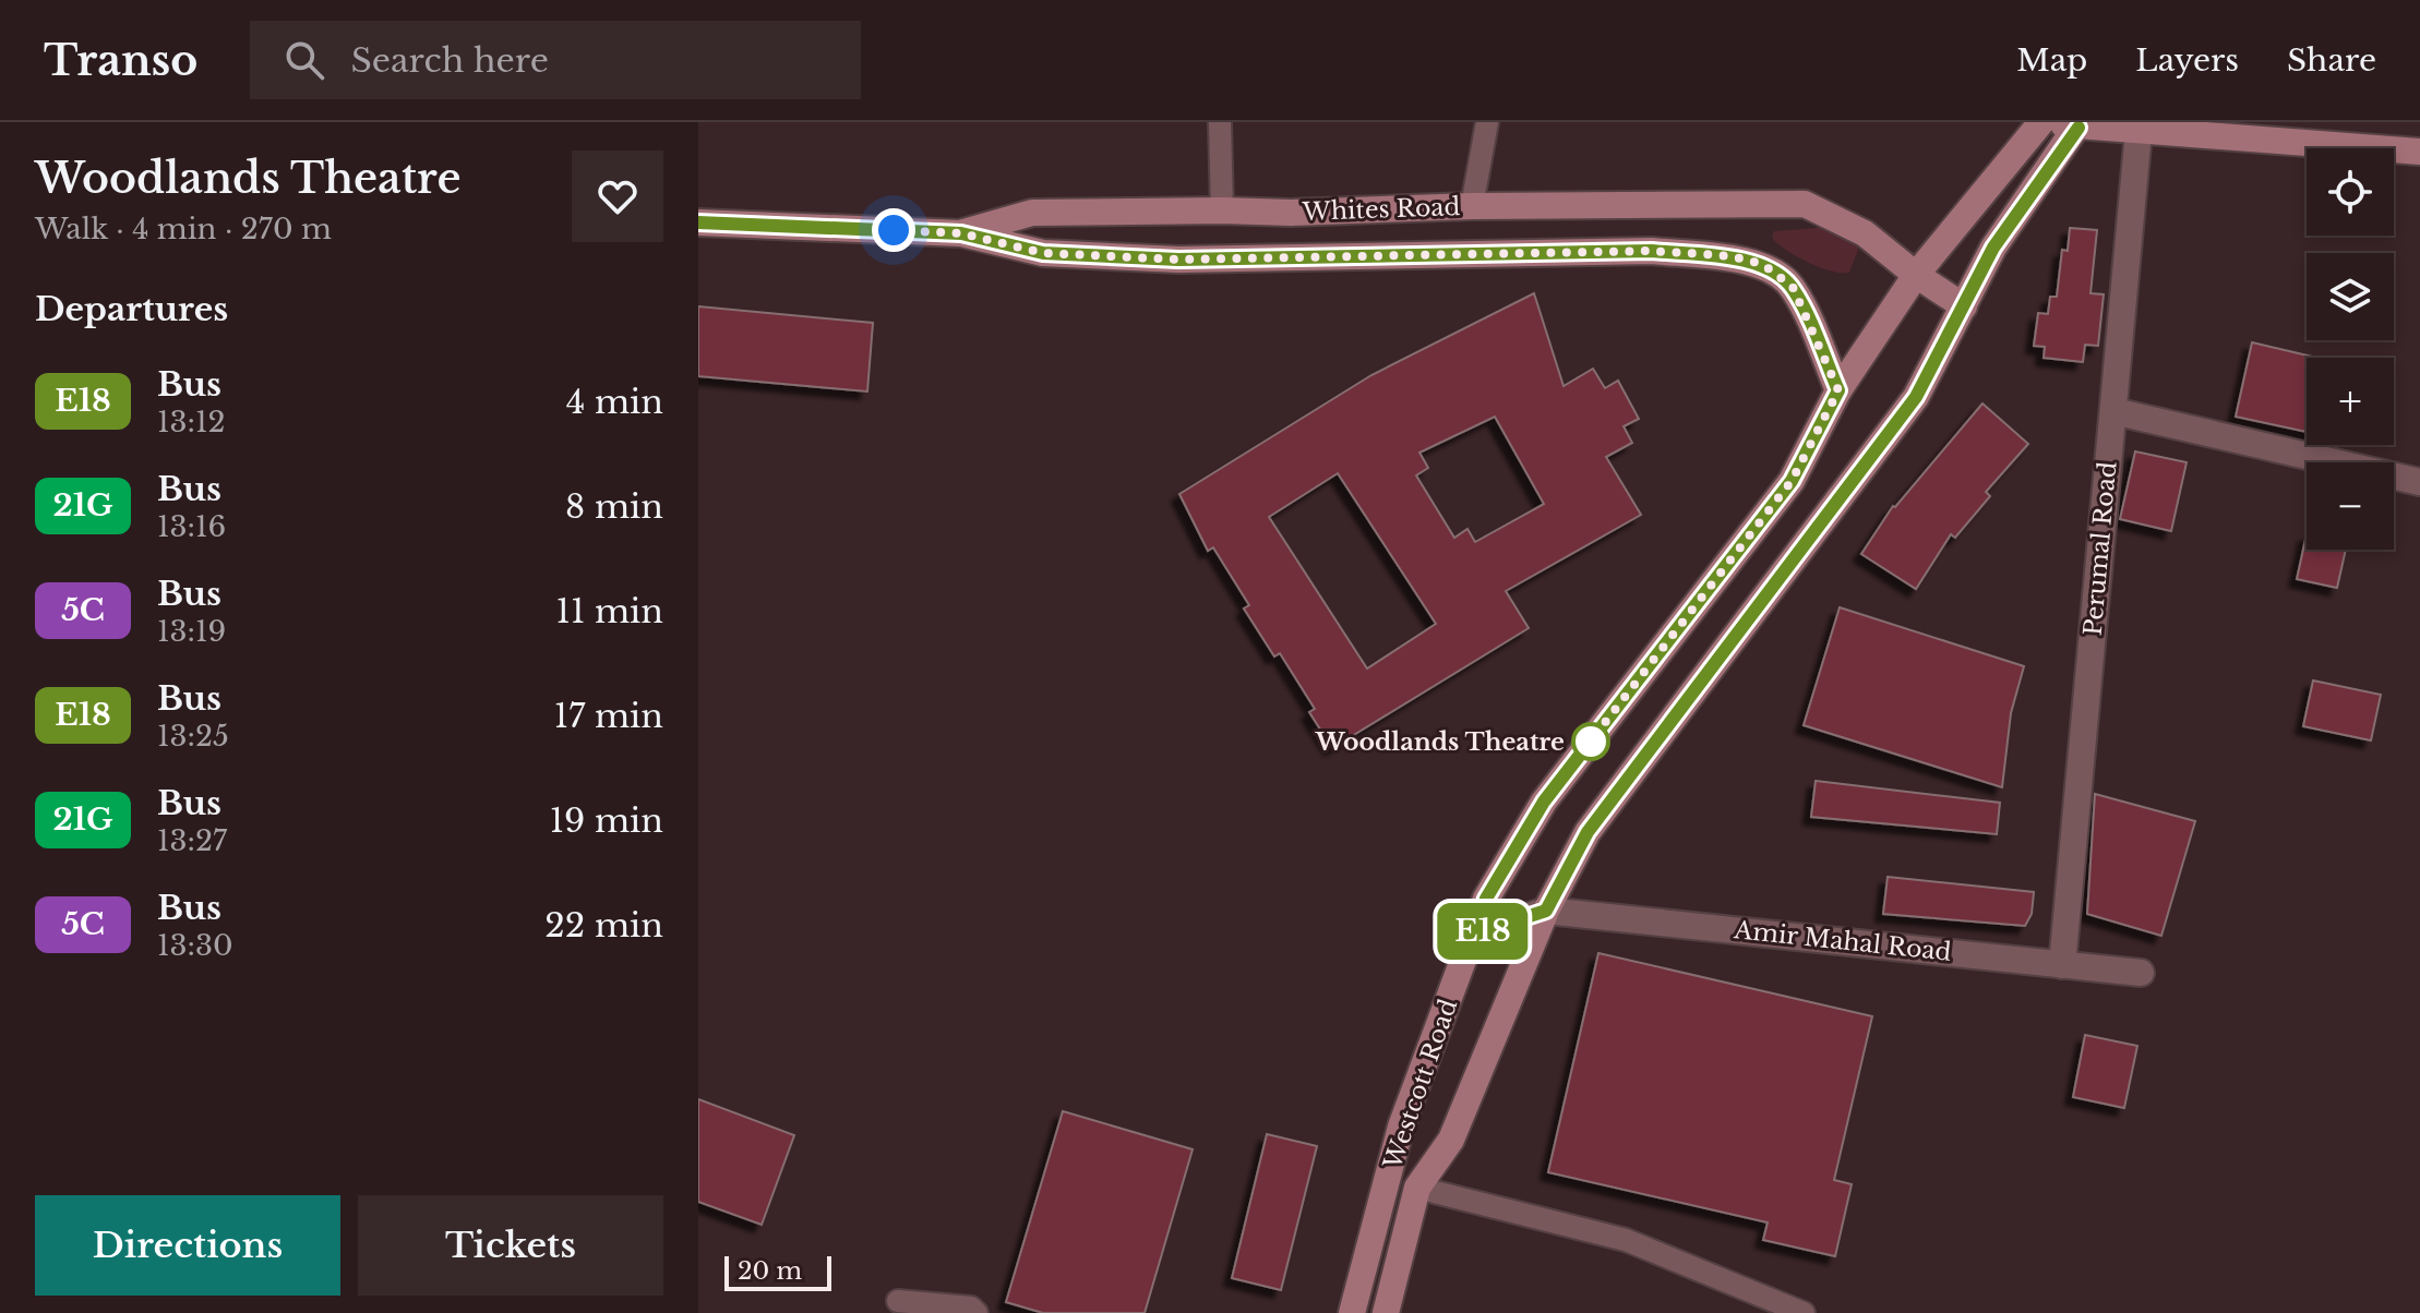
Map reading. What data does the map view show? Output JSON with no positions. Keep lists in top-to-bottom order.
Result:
{
  "streets": {
    "main road": ["Whites Road", "Westcott Road"],
    "street": ["Perumal Road", "Amir Mahal Road"]
  },
  "crossings": [
    ["Whites Road", "Westcott Road"],
    ["Perumal Road", "Amir Mahal Road"],
    ["Amir Mahal Road", "Westcott Road"]
  ],
  "places": ["Woodlands Theatre"],
  "lines": ["bus line E18"],
  "scale_bar": "20 m",
  "page": {
    "header": "Transo",
    "search": "Search here",
    "nav": ["Map", "Layers", "Share"],
    "heading": [
      ["Woodlands Theatre", "Walk · 4 min · 270 m"],
      "Departures"
    ],
    "on_map": "E18",
    "map_buttons": ["+", "−"],
    "list": [
      {
        "mark": "E18",
        "name": "Bus",
        "note": "13:12",
        "value": "4 min"
      },
      {
        "mark": "21G",
        "name": "Bus",
        "note": "13:16",
        "value": "8 min"
      },
      {
        "mark": "5C",
        "name": "Bus",
        "note": "13:19",
        "value": "11 min"
      },
      {
        "mark": "E18",
        "name": "Bus",
        "note": "13:25",
        "value": "17 min"
      },
      {
        "mark": "21G",
        "name": "Bus",
        "note": "13:27",
        "value": "19 min"
      },
      {
        "mark": "5C",
        "name": "Bus",
        "note": "13:30",
        "value": "22 min"
      }
    ],
    "buttons": ["Directions", "Tickets"],
    "scale": "20 m"
  }
}
